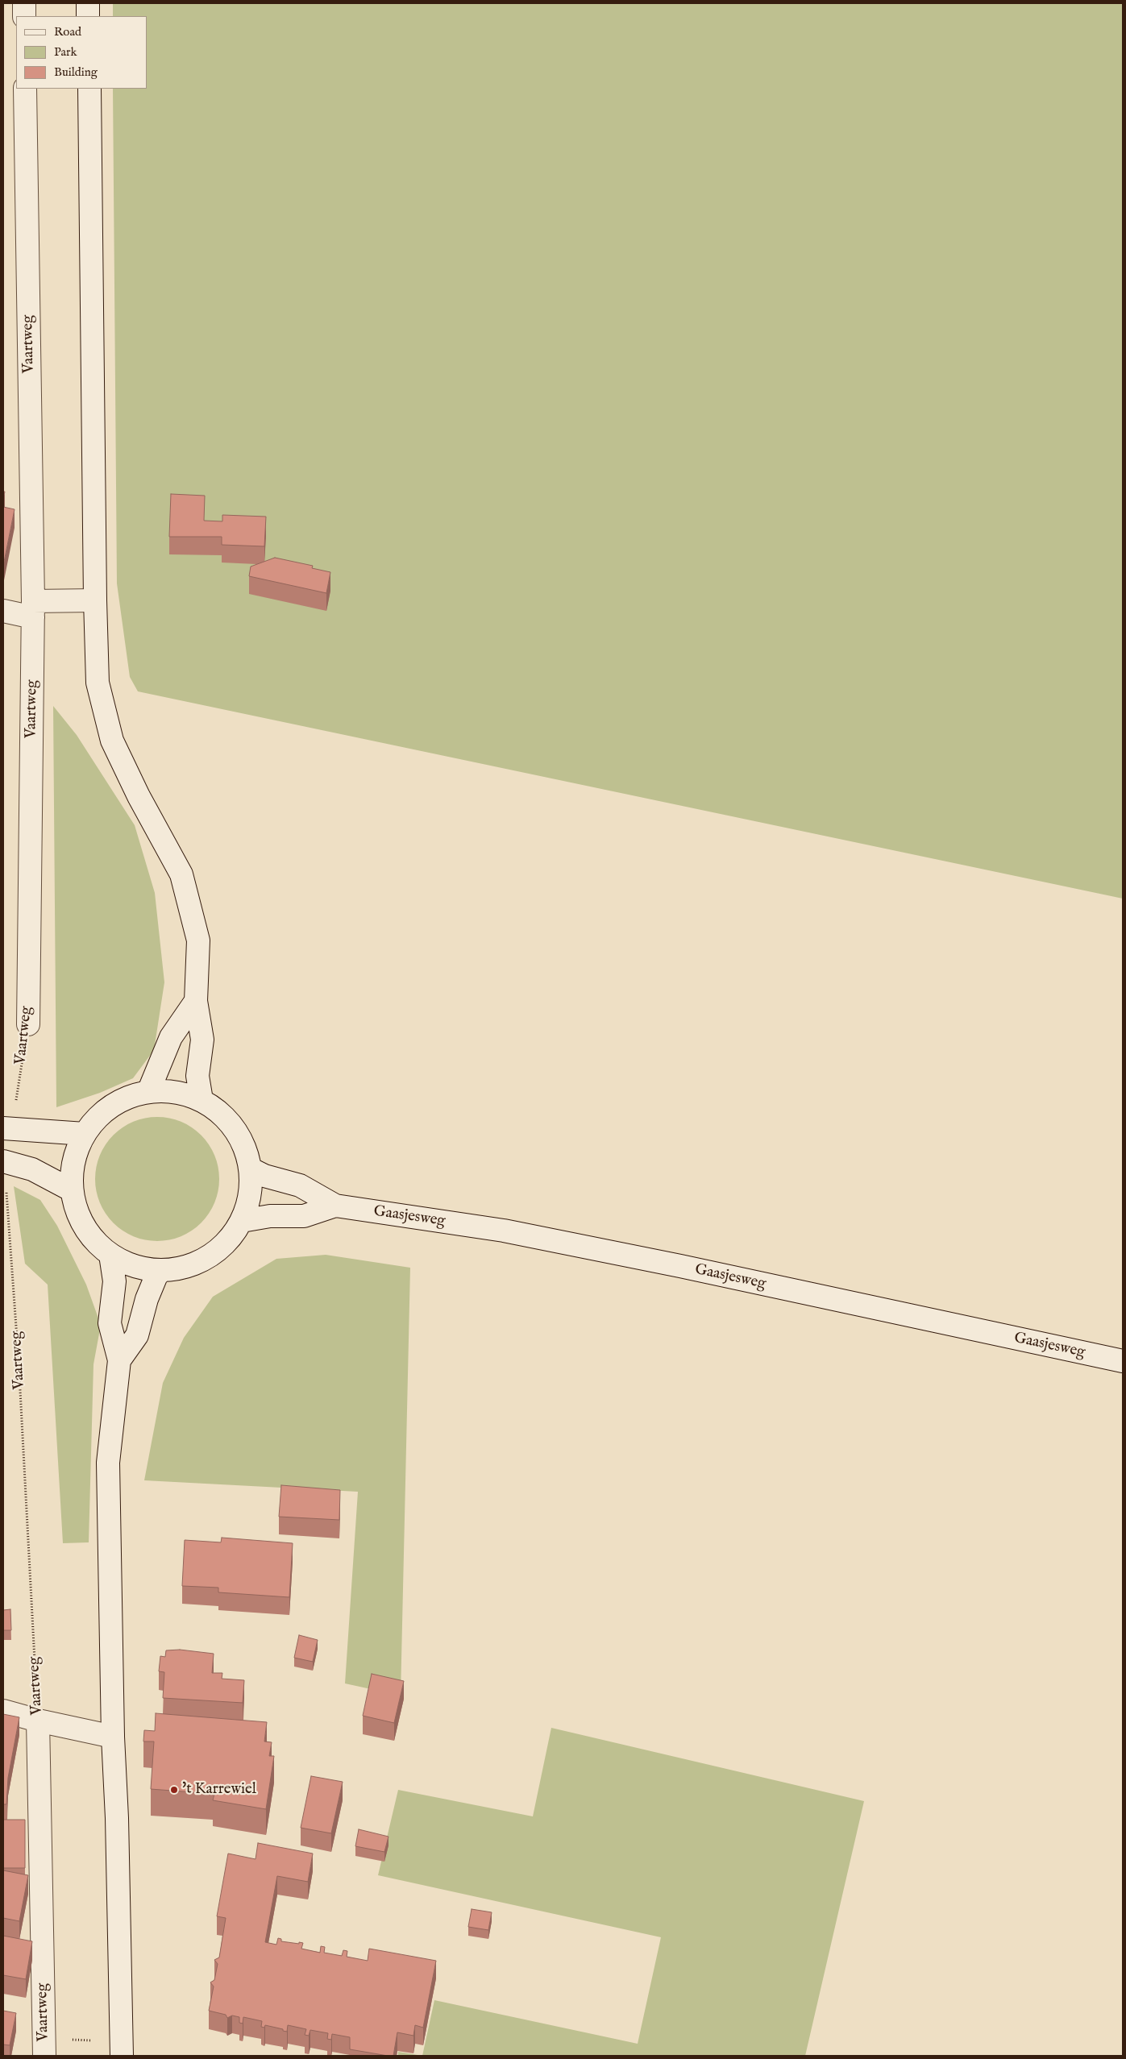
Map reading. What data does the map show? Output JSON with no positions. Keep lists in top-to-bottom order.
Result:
{
  "streets": {
    "street": ["Vaartweg", "Gaasjesweg"]
  },
  "places": ["'t Karrewiel"],
  "legend": ["Road", "Park", "Building"]
}
